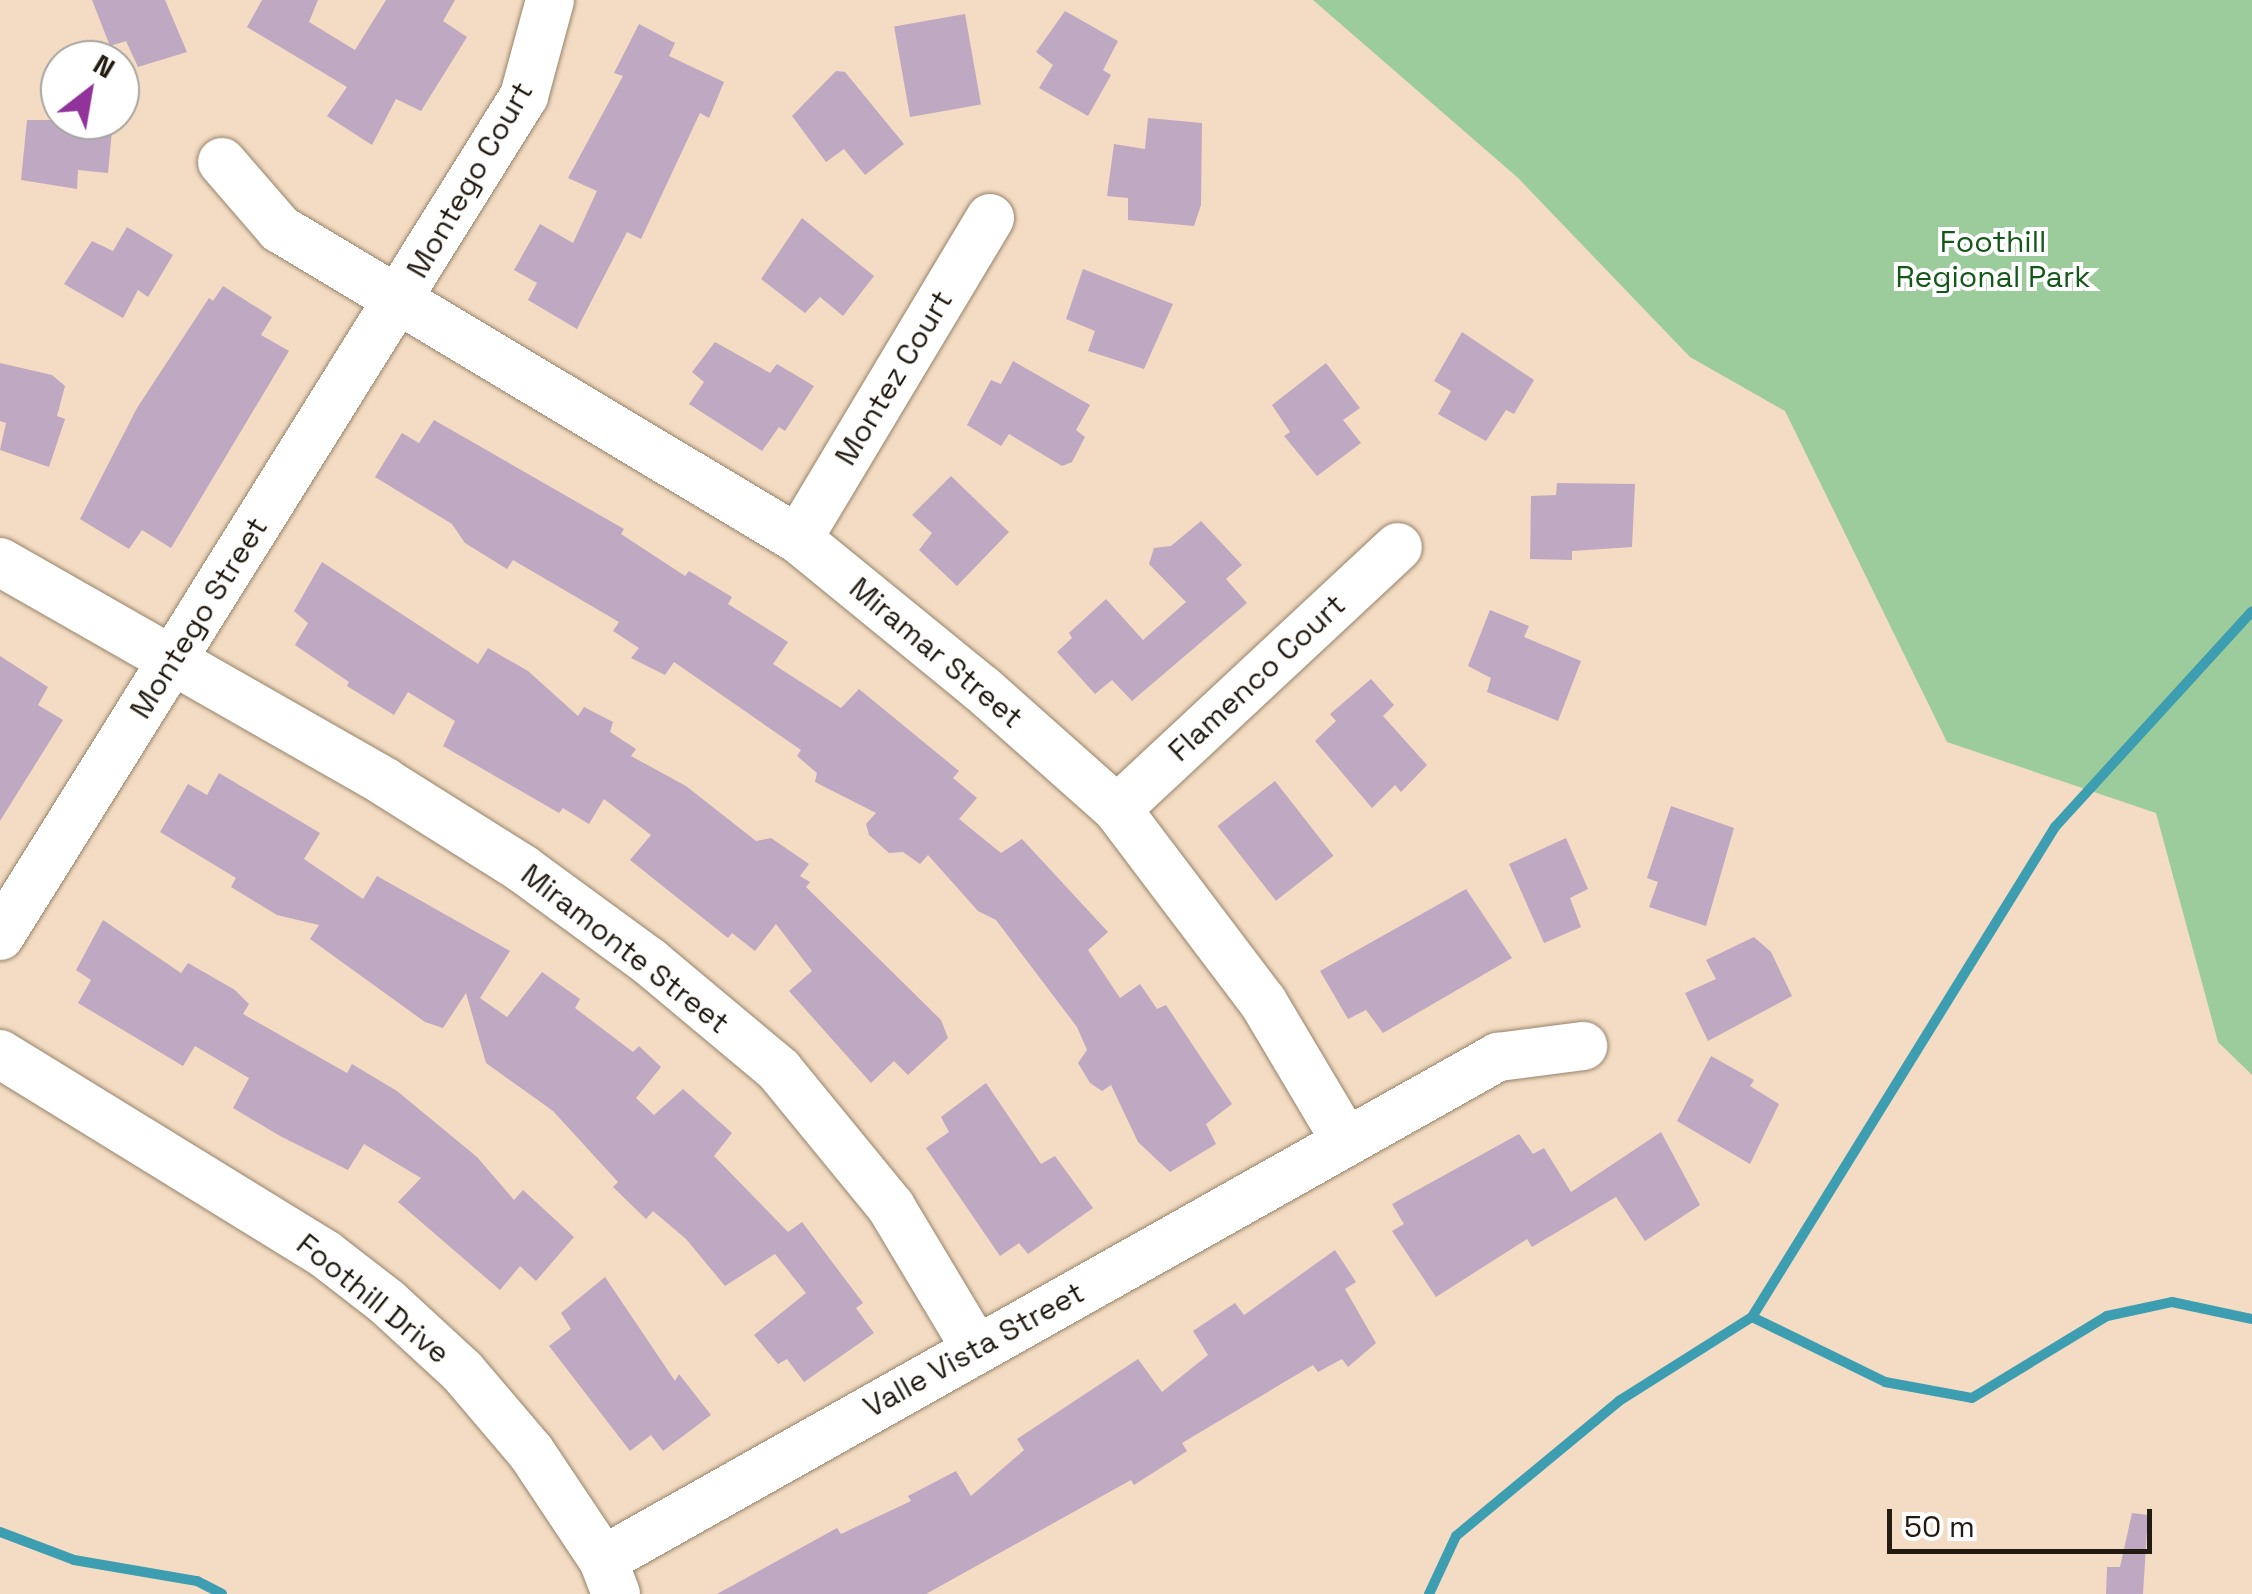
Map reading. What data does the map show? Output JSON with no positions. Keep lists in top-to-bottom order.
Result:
{
  "streets": {
    "street": [
      "Montego Court",
      "Montez Court",
      "Montego Street",
      "Miramar Street",
      "Flamenco Court",
      "Miramonte Street",
      "Foothill Drive",
      "Valle Vista Street"
    ]
  },
  "crossings": [
    ["Montego Court", "Montego Street"],
    ["Montego Court", "Miramar Street"],
    ["Montez Court", "Miramar Street"],
    ["Montego Street", "Miramar Street"],
    ["Montego Street", "Miramonte Street"],
    ["Miramar Street", "Flamenco Court"],
    ["Miramar Street", "Valle Vista Street"],
    ["Miramonte Street", "Valle Vista Street"],
    ["Foothill Drive", "Valle Vista Street"]
  ],
  "parks": ["Foothill Regional Park"],
  "scale_bar": "50 m",
  "north": "top right"
}
